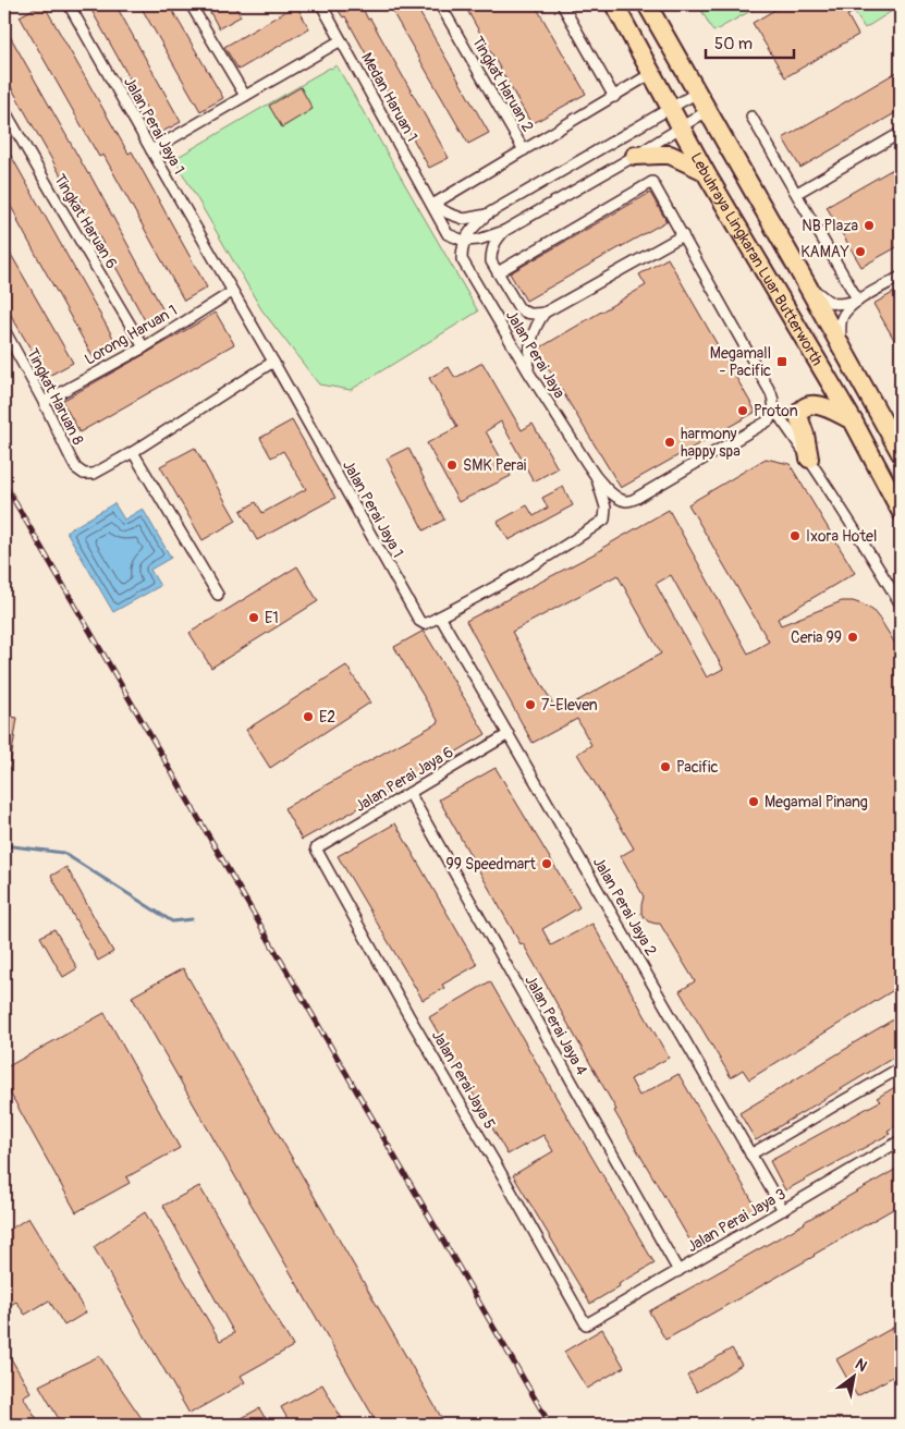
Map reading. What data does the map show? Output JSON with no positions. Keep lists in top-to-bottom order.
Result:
{
  "streets": {
    "highway": ["Lebuhraya Lingkaran Luar Butterworth"],
    "street": [
      "Tingkat Haruan 2",
      "Medan Haruan 1",
      "Jalan Perai Jaya 1",
      "Tingkat Haruan 6",
      "Lorong Haruan 1",
      "Jalan Perai Jaya",
      "Tingkat Haruan 8",
      "Jalan Perai Jaya 6",
      "Jalan Perai Jaya 2",
      "Jalan Perai Jaya 4",
      "Jalan Perai Jaya 5",
      "Jalan Perai Jaya 3"
    ]
  },
  "crossings": [
    ["Medan Haruan 1", "Jalan Perai Jaya"],
    ["Jalan Perai Jaya 1", "Lorong Haruan 1"],
    ["Jalan Perai Jaya 1", "Jalan Perai Jaya"],
    ["Jalan Perai Jaya 1", "Jalan Perai Jaya 2"],
    ["Tingkat Haruan 6", "Lorong Haruan 1"],
    ["Lorong Haruan 1", "Tingkat Haruan 8"],
    ["Jalan Perai Jaya 6", "Jalan Perai Jaya 2"],
    ["Jalan Perai Jaya 6", "Jalan Perai Jaya 4"],
    ["Jalan Perai Jaya 6", "Jalan Perai Jaya 5"],
    ["Jalan Perai Jaya 2", "Jalan Perai Jaya 3"],
    ["Jalan Perai Jaya 4", "Jalan Perai Jaya 3"],
    ["Jalan Perai Jaya 5", "Jalan Perai Jaya 3"]
  ],
  "places": {
    "other": [
      "NB Plaza",
      "KAMAY",
      "Proton",
      "harmony happy spa",
      "SMK Perai",
      "Ixora Hotel",
      "E1",
      "Ceria 99",
      "7-Eleven",
      "E2",
      "Pacific",
      "Megamal Pinang",
      "99 Speedmart"
    ],
    "transit": ["Megamall - Pacific"]
  },
  "scale_bar": "50 m",
  "north": "top right"
}
